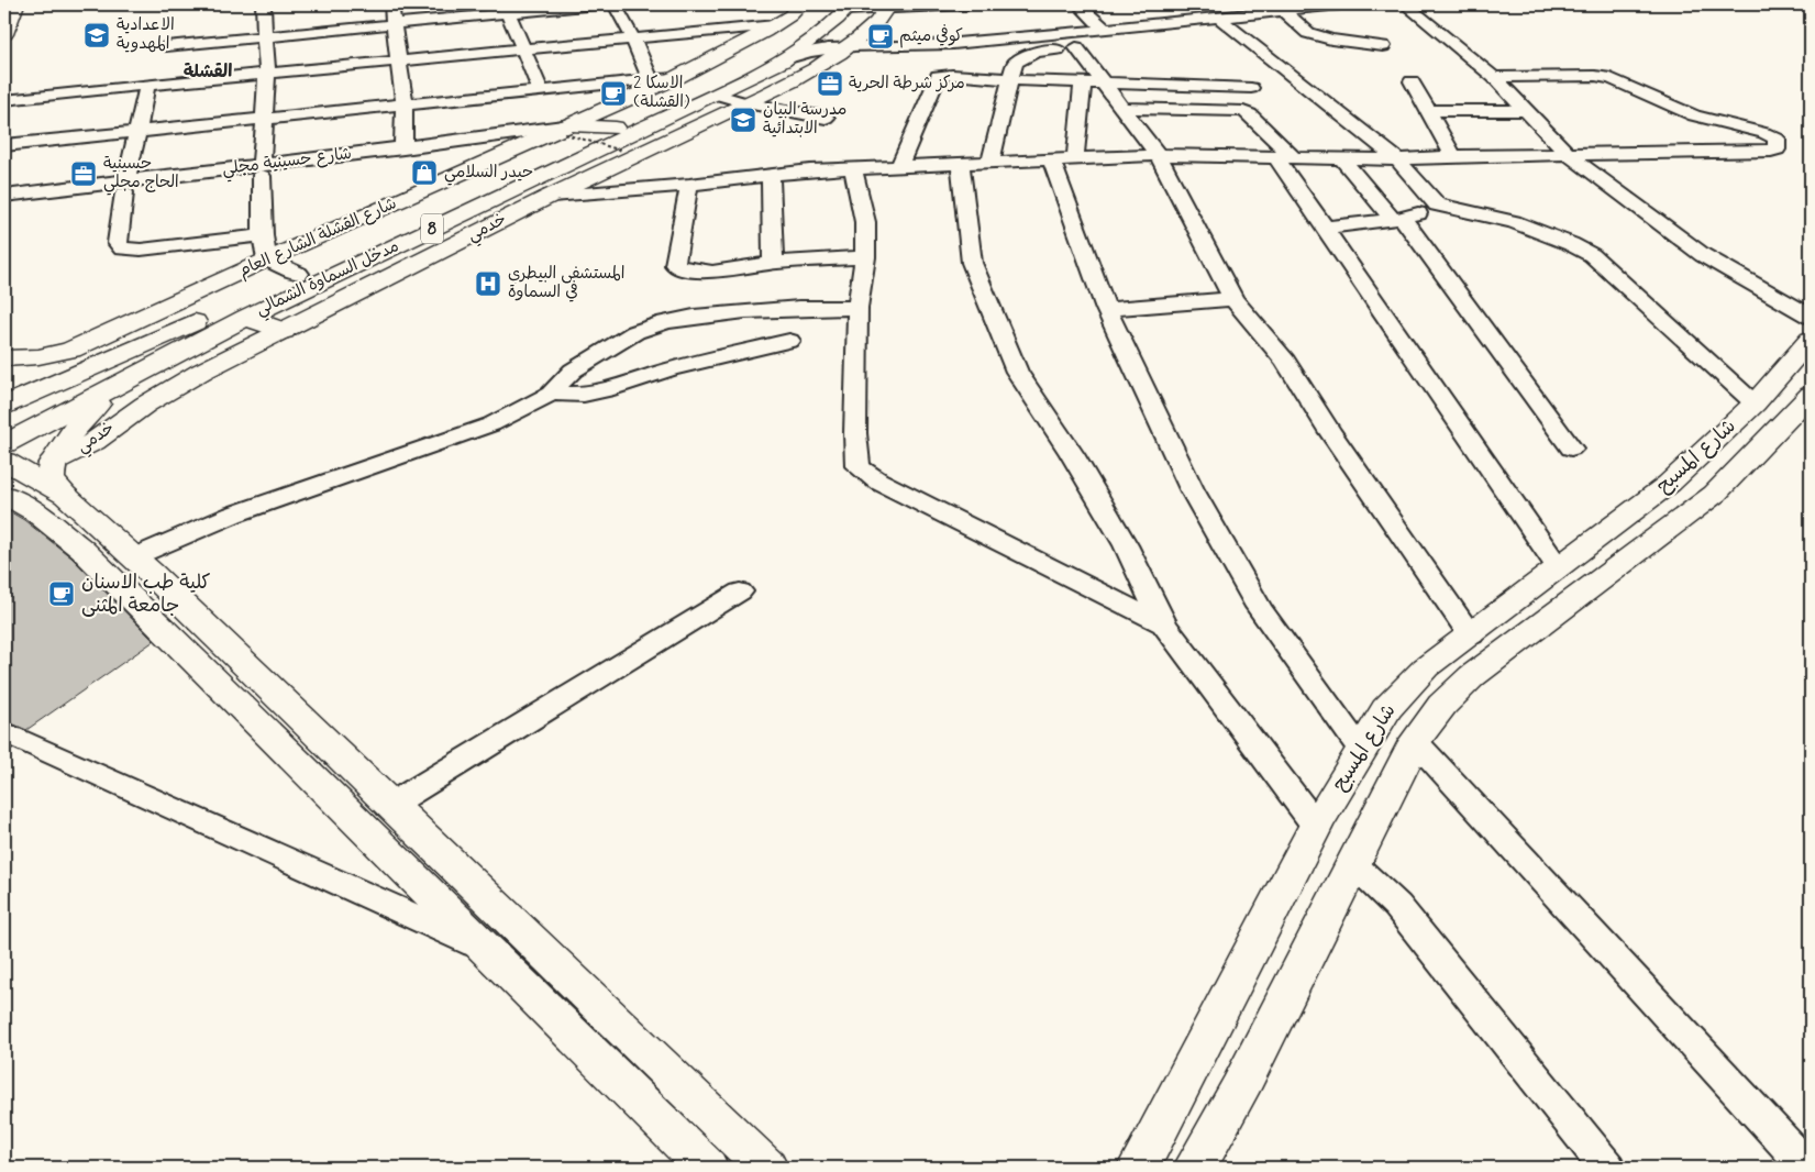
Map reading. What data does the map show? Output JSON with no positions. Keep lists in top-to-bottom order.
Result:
{
  "streets": {
    "main road": [
      "خدمي",
      "8",
      "شارع القشلة الشارع العام",
      "مدخل السماوة الشمالي",
      "شارع المسبح"
    ],
    "street": ["شارع حسينية مجلي"]
  },
  "crossings": [
    ["شارع حسينية مجلي", "شارع القشلة الشارع العام"]
  ],
  "districts": ["القشلة"],
  "places": {
    "school or university": ["الاعدادية المهدوية", "مدرسة البيان الابتدائية"],
    "cafe": ["كوفي ميثم", "الاسكا 2 (القشلة)", "كلية طب الاسنان جامعة المثنى"],
    "office": ["مركز شرطة الحرية", "حسينية الحاج مجلي"],
    "shop": ["حيدر السلامي"],
    "hospital": ["المستشفى البيطري في السماوة"]
  }
}
